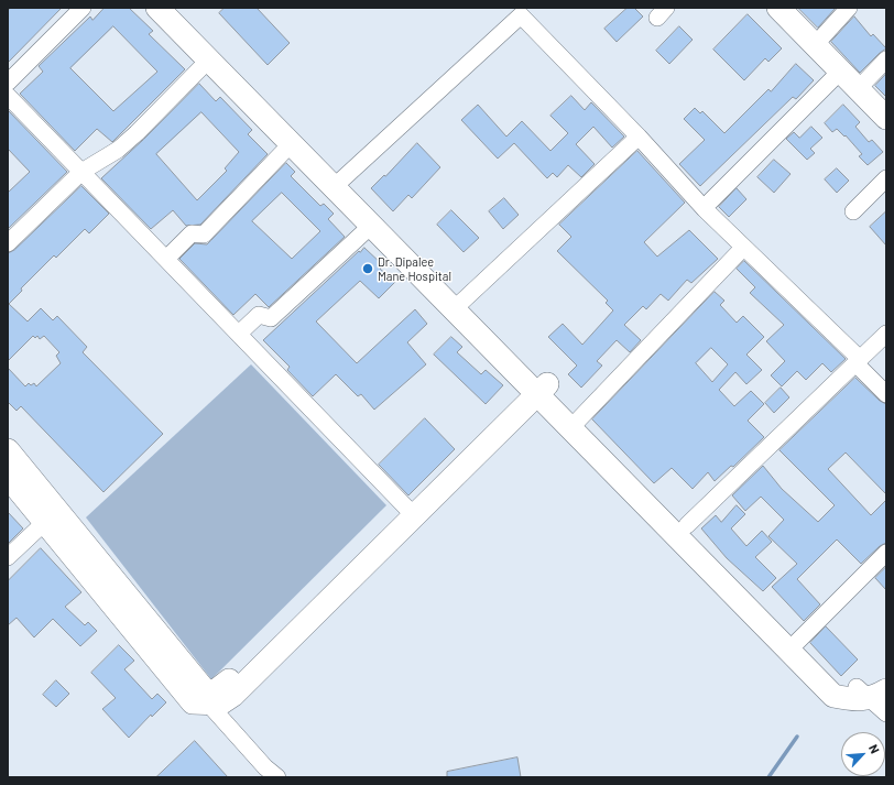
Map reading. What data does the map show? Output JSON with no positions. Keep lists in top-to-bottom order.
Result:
{
  "places": ["Dr. Dipalee Mane Hospital"],
  "north": "top right"
}
